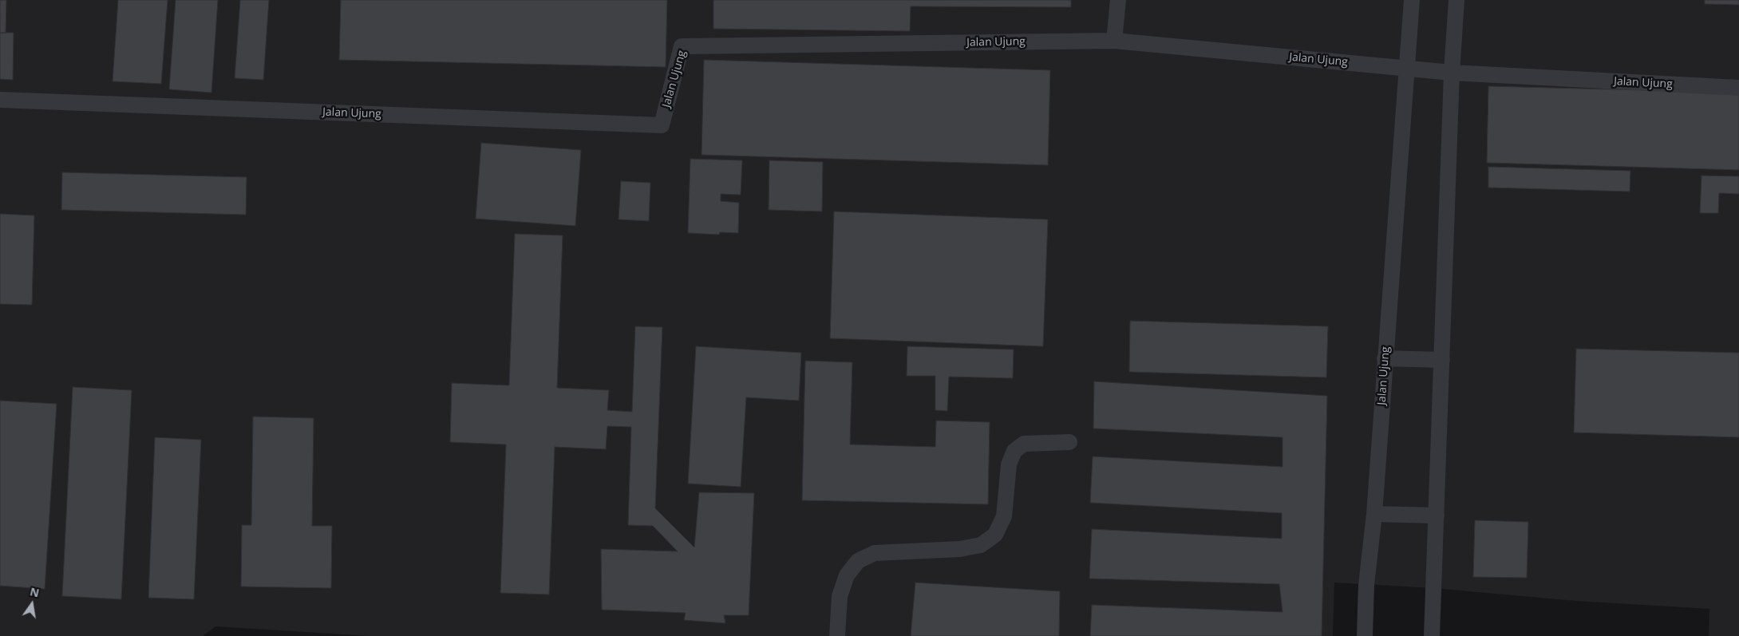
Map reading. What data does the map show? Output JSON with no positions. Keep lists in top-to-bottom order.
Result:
{
  "streets": {
    "lane": ["Jalan Ujung"]
  },
  "north": "top"
}
